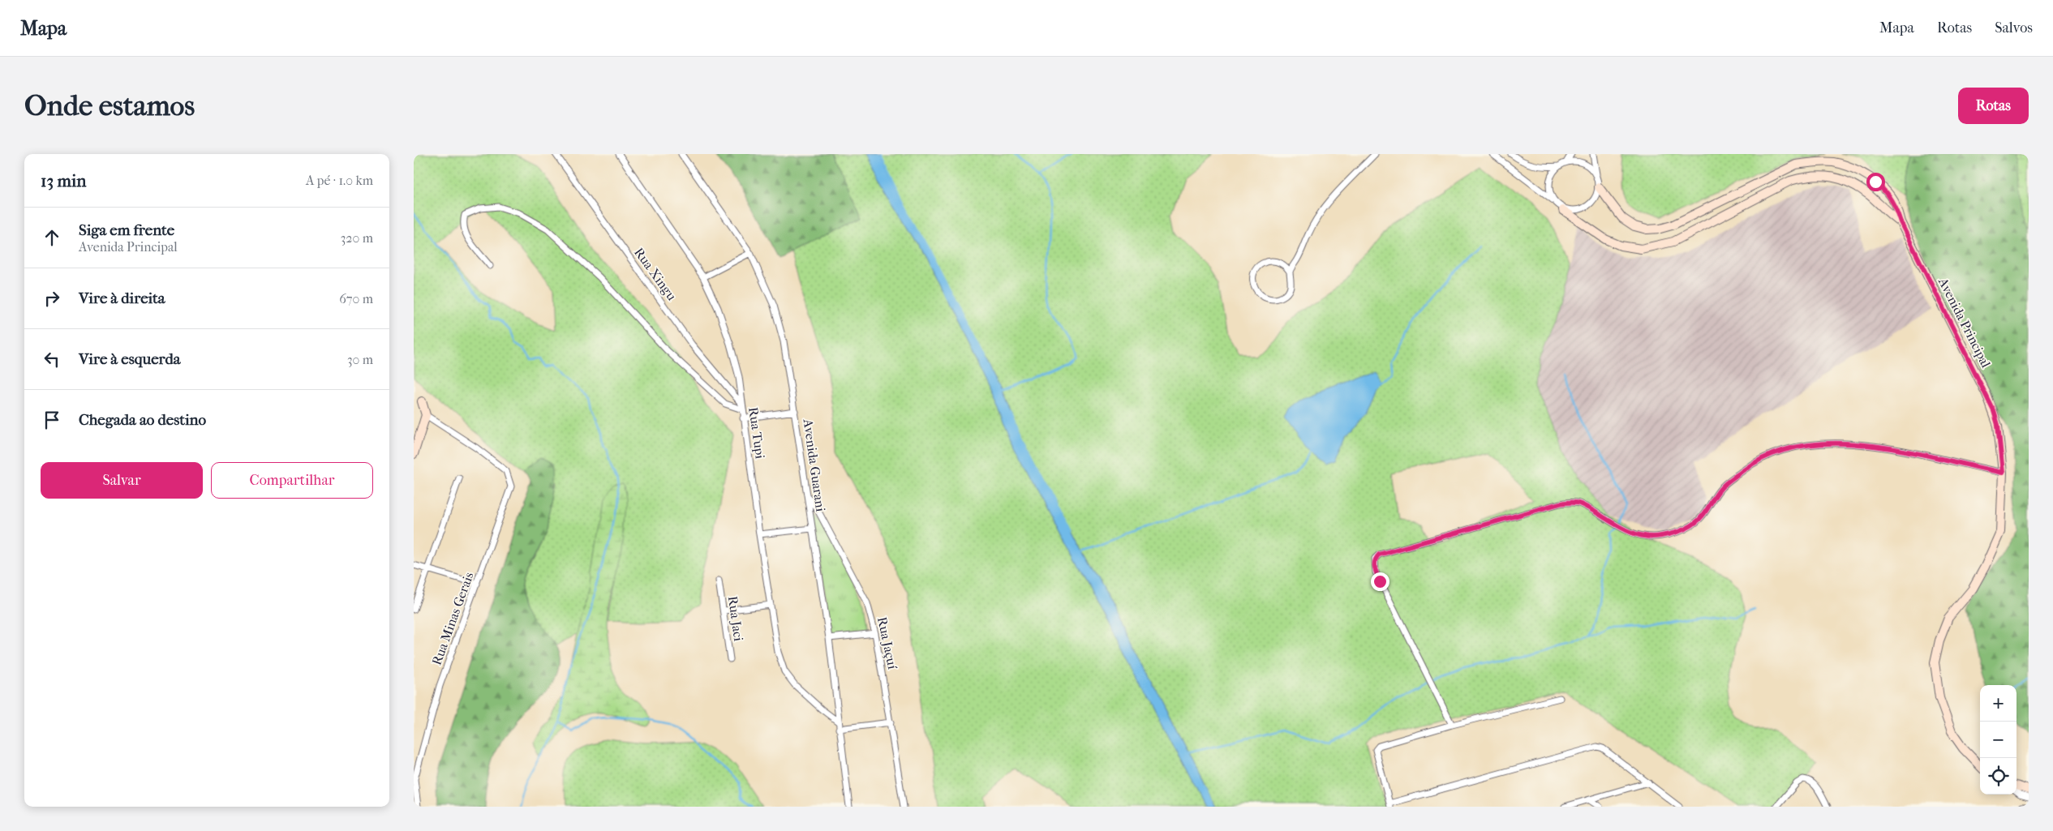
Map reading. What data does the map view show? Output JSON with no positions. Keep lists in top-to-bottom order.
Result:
{
  "streets": {
    "street": [
      "Rua Xingu",
      "Avenida Principal",
      "Rua Tupi",
      "Avenida Guarani",
      "Rua Minas Gerais",
      "Rua Jaci",
      "Rua Jaçuí"
    ]
  },
  "crossings": [
    ["Rua Xingu", "Rua Tupi"],
    ["Rua Tupi", "Avenida Guarani"],
    ["Avenida Guarani", "Rua Jaçuí"]
  ],
  "page": {
    "header": "Mapa",
    "nav": ["Mapa", "Rotas", "Salvos"],
    "buttons": [
      "Rotas",
      ["Salvar", "Compartilhar"]
    ],
    "title": "Onde estamos",
    "heading": ["13 min", "A pé · 1.0 km"],
    "list": [
      ["Siga em frente", "Avenida Principal", "320 m"],
      ["Vire à direita", "670 m"],
      ["Vire à esquerda", "30 m"],
      "Chegada ao destino"
    ],
    "map_buttons": ["+", "−"]
  }
}
